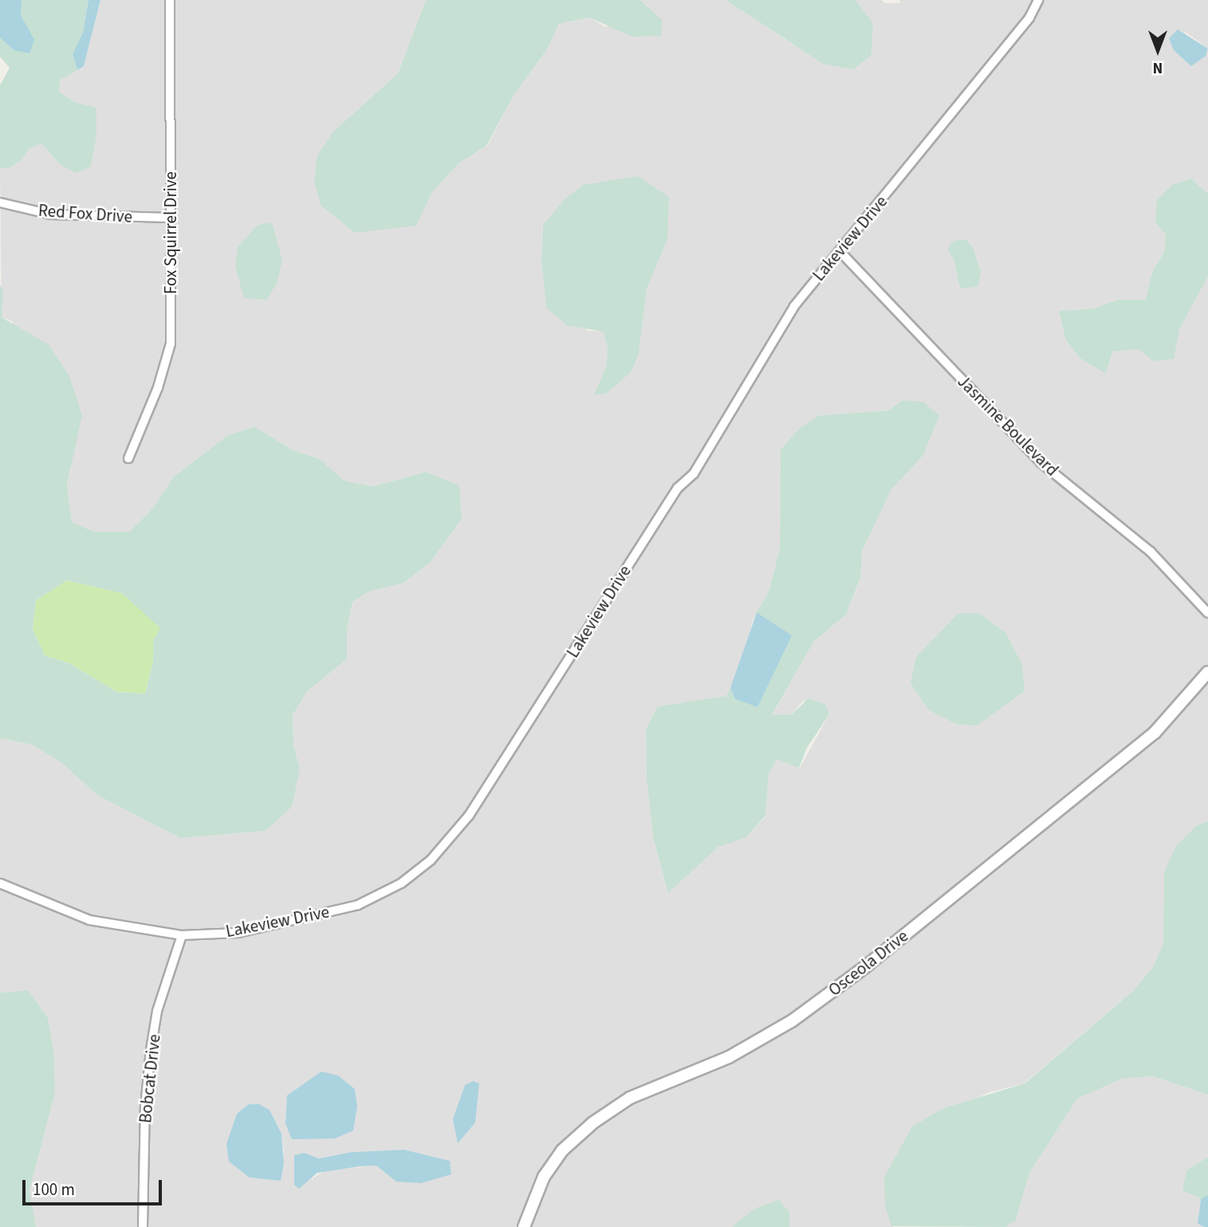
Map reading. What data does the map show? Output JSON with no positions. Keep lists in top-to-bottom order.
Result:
{
  "streets": {
    "street": [
      "Red Fox Drive",
      "Fox Squirrel Drive",
      "Lakeview Drive",
      "Jasmine Boulevard",
      "Osceola Drive",
      "Bobcat Drive"
    ]
  },
  "crossings": [
    ["Red Fox Drive", "Fox Squirrel Drive"],
    ["Lakeview Drive", "Jasmine Boulevard"],
    ["Lakeview Drive", "Bobcat Drive"]
  ],
  "scale_bar": "100 m",
  "north": "bottom"
}
